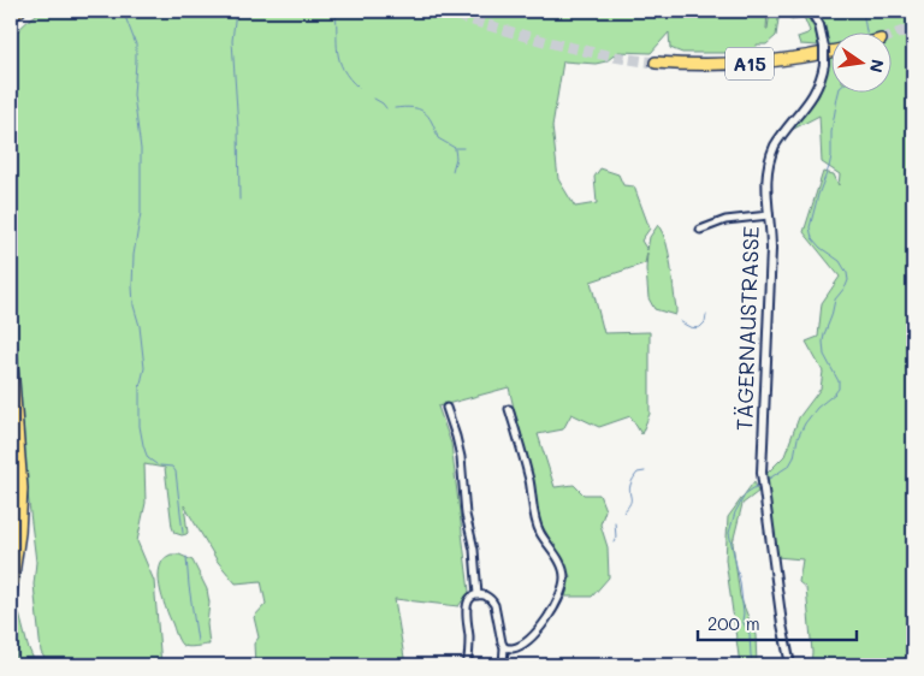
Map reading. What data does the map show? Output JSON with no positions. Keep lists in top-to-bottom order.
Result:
{
  "streets": {
    "main road": ["A15"],
    "street": ["TÄGERNAUSTRASSE"]
  },
  "scale_bar": "200 m",
  "north": "right"
}
